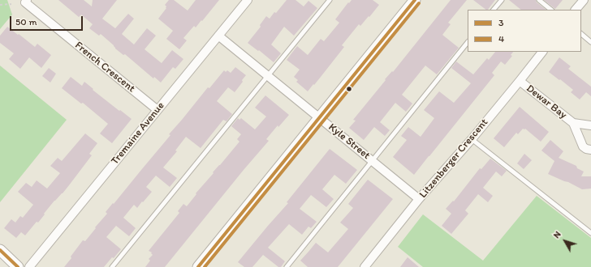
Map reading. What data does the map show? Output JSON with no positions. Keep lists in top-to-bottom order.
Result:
{
  "streets": {
    "street": [
      "French Crescent",
      "Dewar Bay",
      "Tremaine Avenue",
      "Kyle Street",
      "Litzenberger Crescent"
    ]
  },
  "crossings": [
    ["French Crescent", "Tremaine Avenue"],
    ["Dewar Bay", "Litzenberger Crescent"],
    ["Tremaine Avenue", "Kyle Street"],
    ["Kyle Street", "Litzenberger Crescent"]
  ],
  "lines": ["transit line 3", "transit line 4"],
  "legend": ["3", "4"],
  "scale_bar": "50 m",
  "north": "top left"
}
